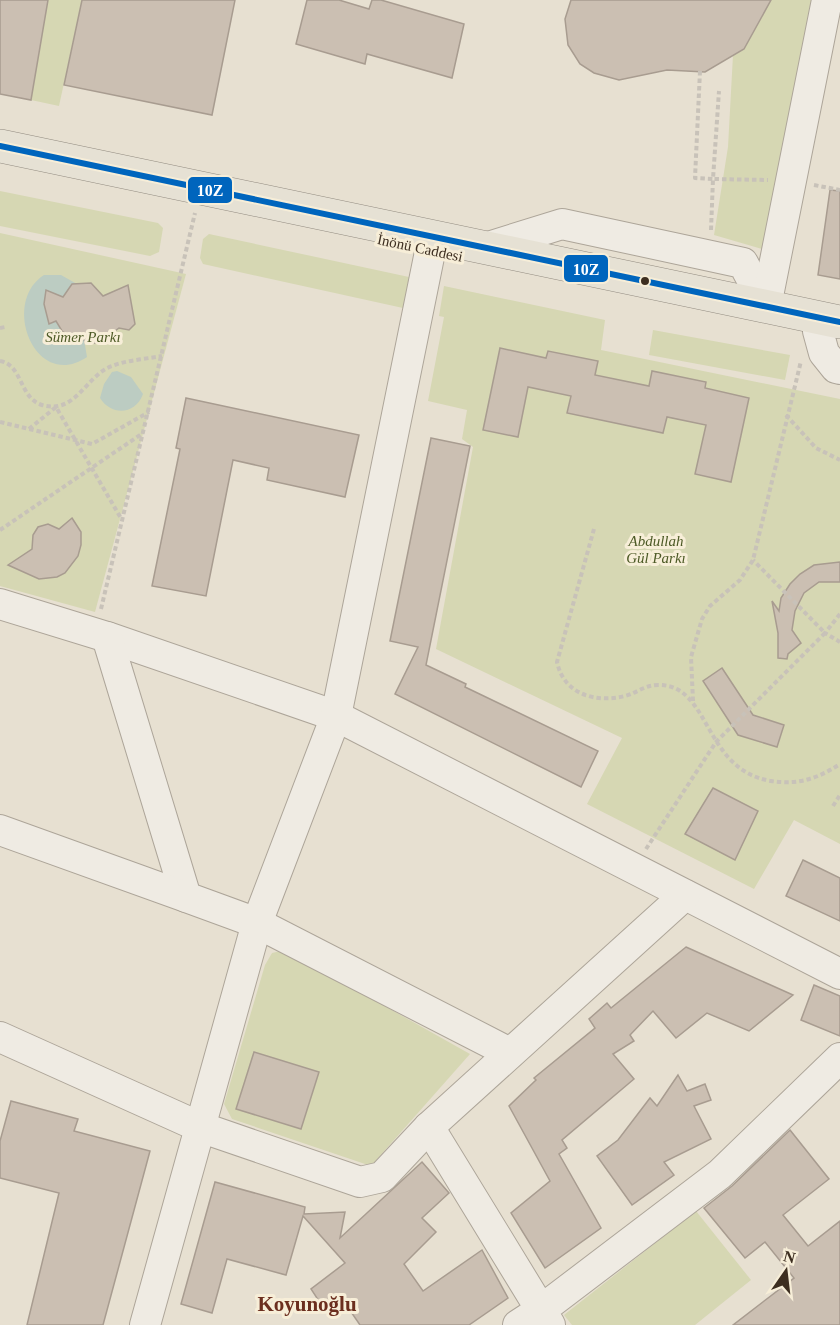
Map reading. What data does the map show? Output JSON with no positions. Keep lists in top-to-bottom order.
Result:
{
  "streets": {
    "main road": ["İnönü Caddesi"]
  },
  "districts": ["Koyunoğlu"],
  "parks": ["Sümer Parkı", "Abdullah Gül Parkı"],
  "lines": ["transit line 10Z"],
  "north": "top"
}
